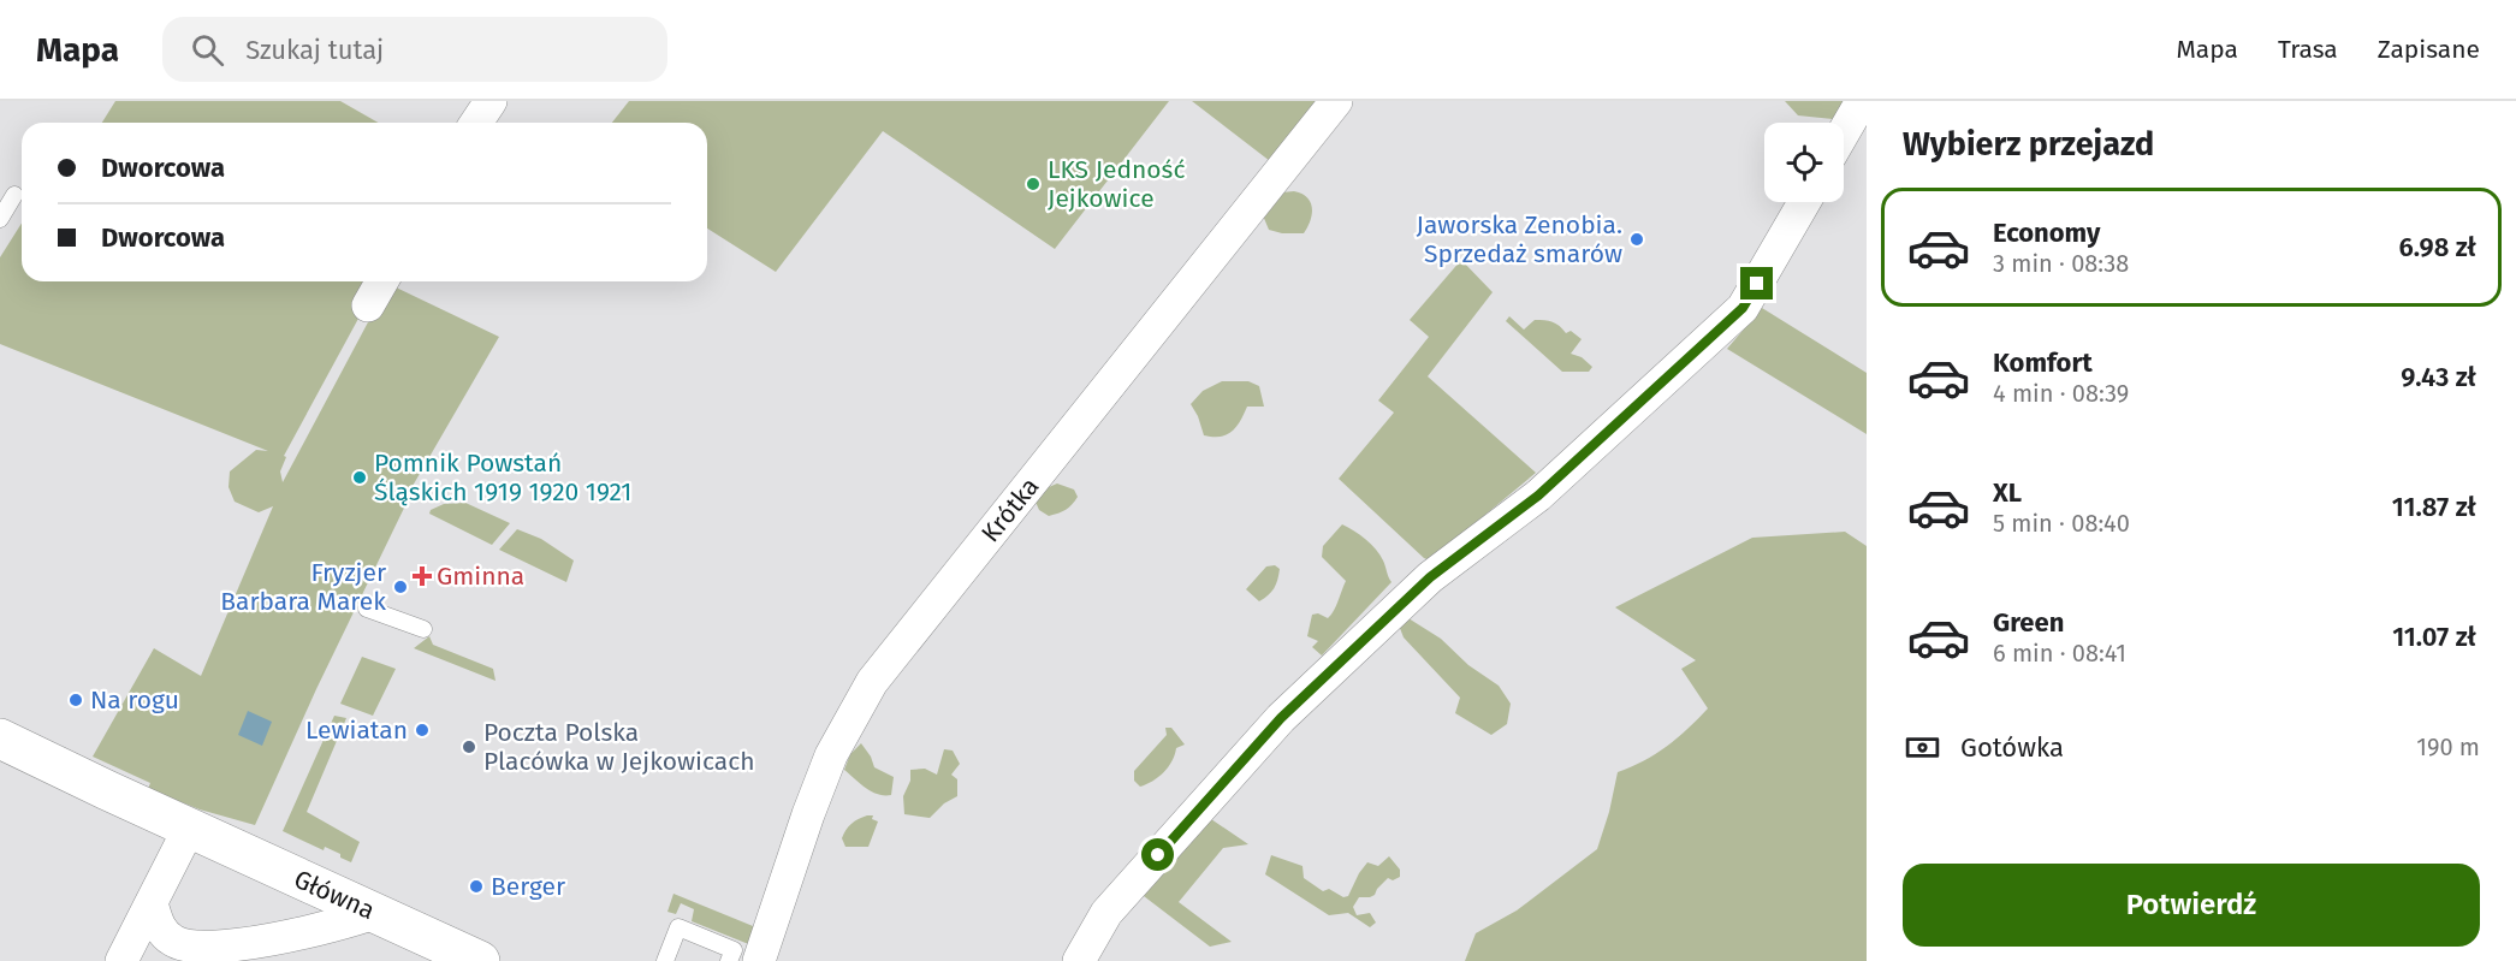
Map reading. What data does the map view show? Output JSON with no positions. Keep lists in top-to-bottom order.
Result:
{
  "streets": {
    "street": ["Krótka", "Główna"]
  },
  "places": {
    "other": [
      "LKS Jedność Jejkowice",
      "Jaworska Zenobia. Sprzedaż smarów",
      "Pomnik Powstań Śląskich 1919 1920 1921",
      "Fryzjer Barbara Marek",
      "Na rogu",
      "Lewiatan",
      "Poczta Polska Placówka w Jejkowicach",
      "Berger"
    ],
    "health": ["Gminna"]
  },
  "page": {
    "header": "Mapa",
    "search": "Szukaj tutaj",
    "nav": ["Mapa", "Trasa", "Zapisane"],
    "heading": "Wybierz przejazd",
    "banner": ["Dworcowa", "Dworcowa"],
    "list": [
      {
        "name": "Economy",
        "note": "3 min · 08:38",
        "value": "6.98 zł"
      },
      {
        "name": "Komfort",
        "note": "4 min · 08:39",
        "value": "9.43 zł"
      },
      {
        "name": "XL",
        "note": "5 min · 08:40",
        "value": "11.87 zł"
      },
      {
        "name": "Green",
        "note": "6 min · 08:41",
        "value": "11.07 zł"
      }
    ],
    "pay": ["Gotówka", "190 m"],
    "buttons": "Potwierdź"
  }
}
